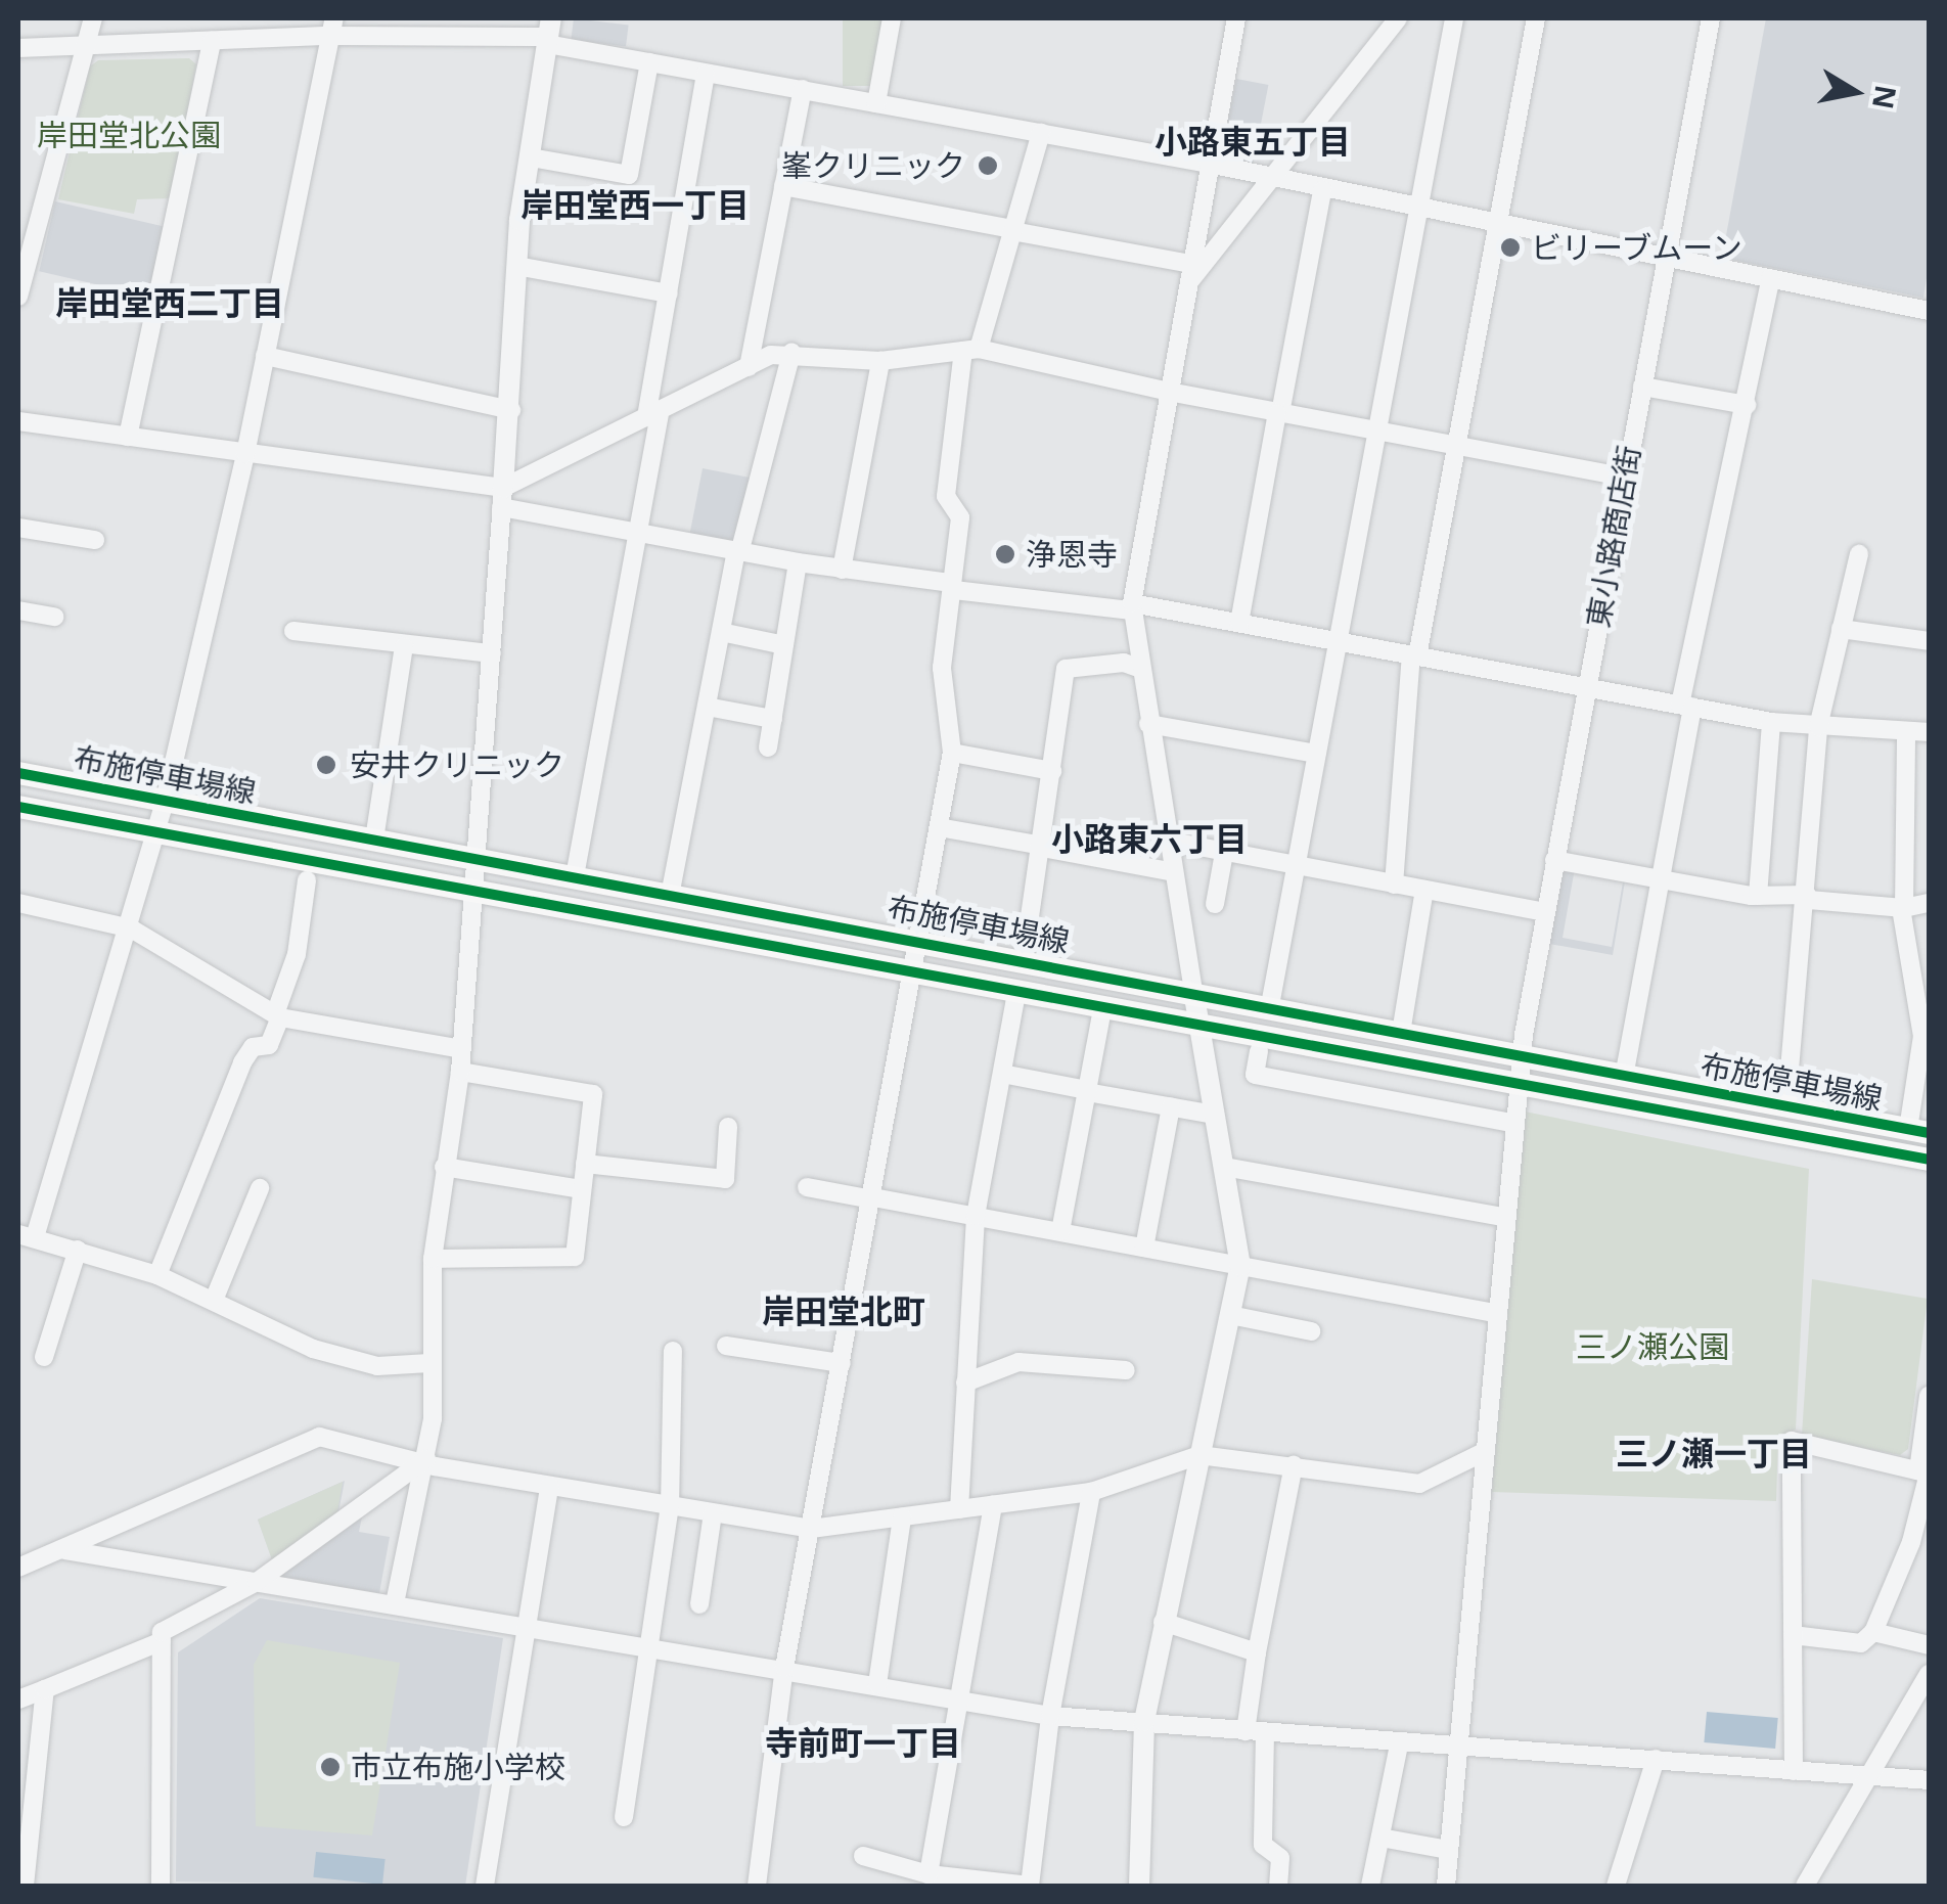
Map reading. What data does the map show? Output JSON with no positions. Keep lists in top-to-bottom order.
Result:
{
  "streets": {
    "main road": ["布施停車場線"],
    "street": ["東小路商店街"]
  },
  "crossings": [
    ["東小路商店街", "布施停車場線"]
  ],
  "districts": [
    "小路東五丁目",
    "岸田堂西一丁目",
    "岸田堂西二丁目",
    "小路東六丁目",
    "岸田堂北町",
    "三ノ瀬一丁目",
    "寺前町一丁目"
  ],
  "parks": ["岸田堂北公園", "三ノ瀬公園"],
  "places": [
    "峯クリニック",
    "ビリーブムーン",
    "浄恩寺",
    "安井クリニック",
    "市立布施小学校"
  ],
  "north": "right"
}
